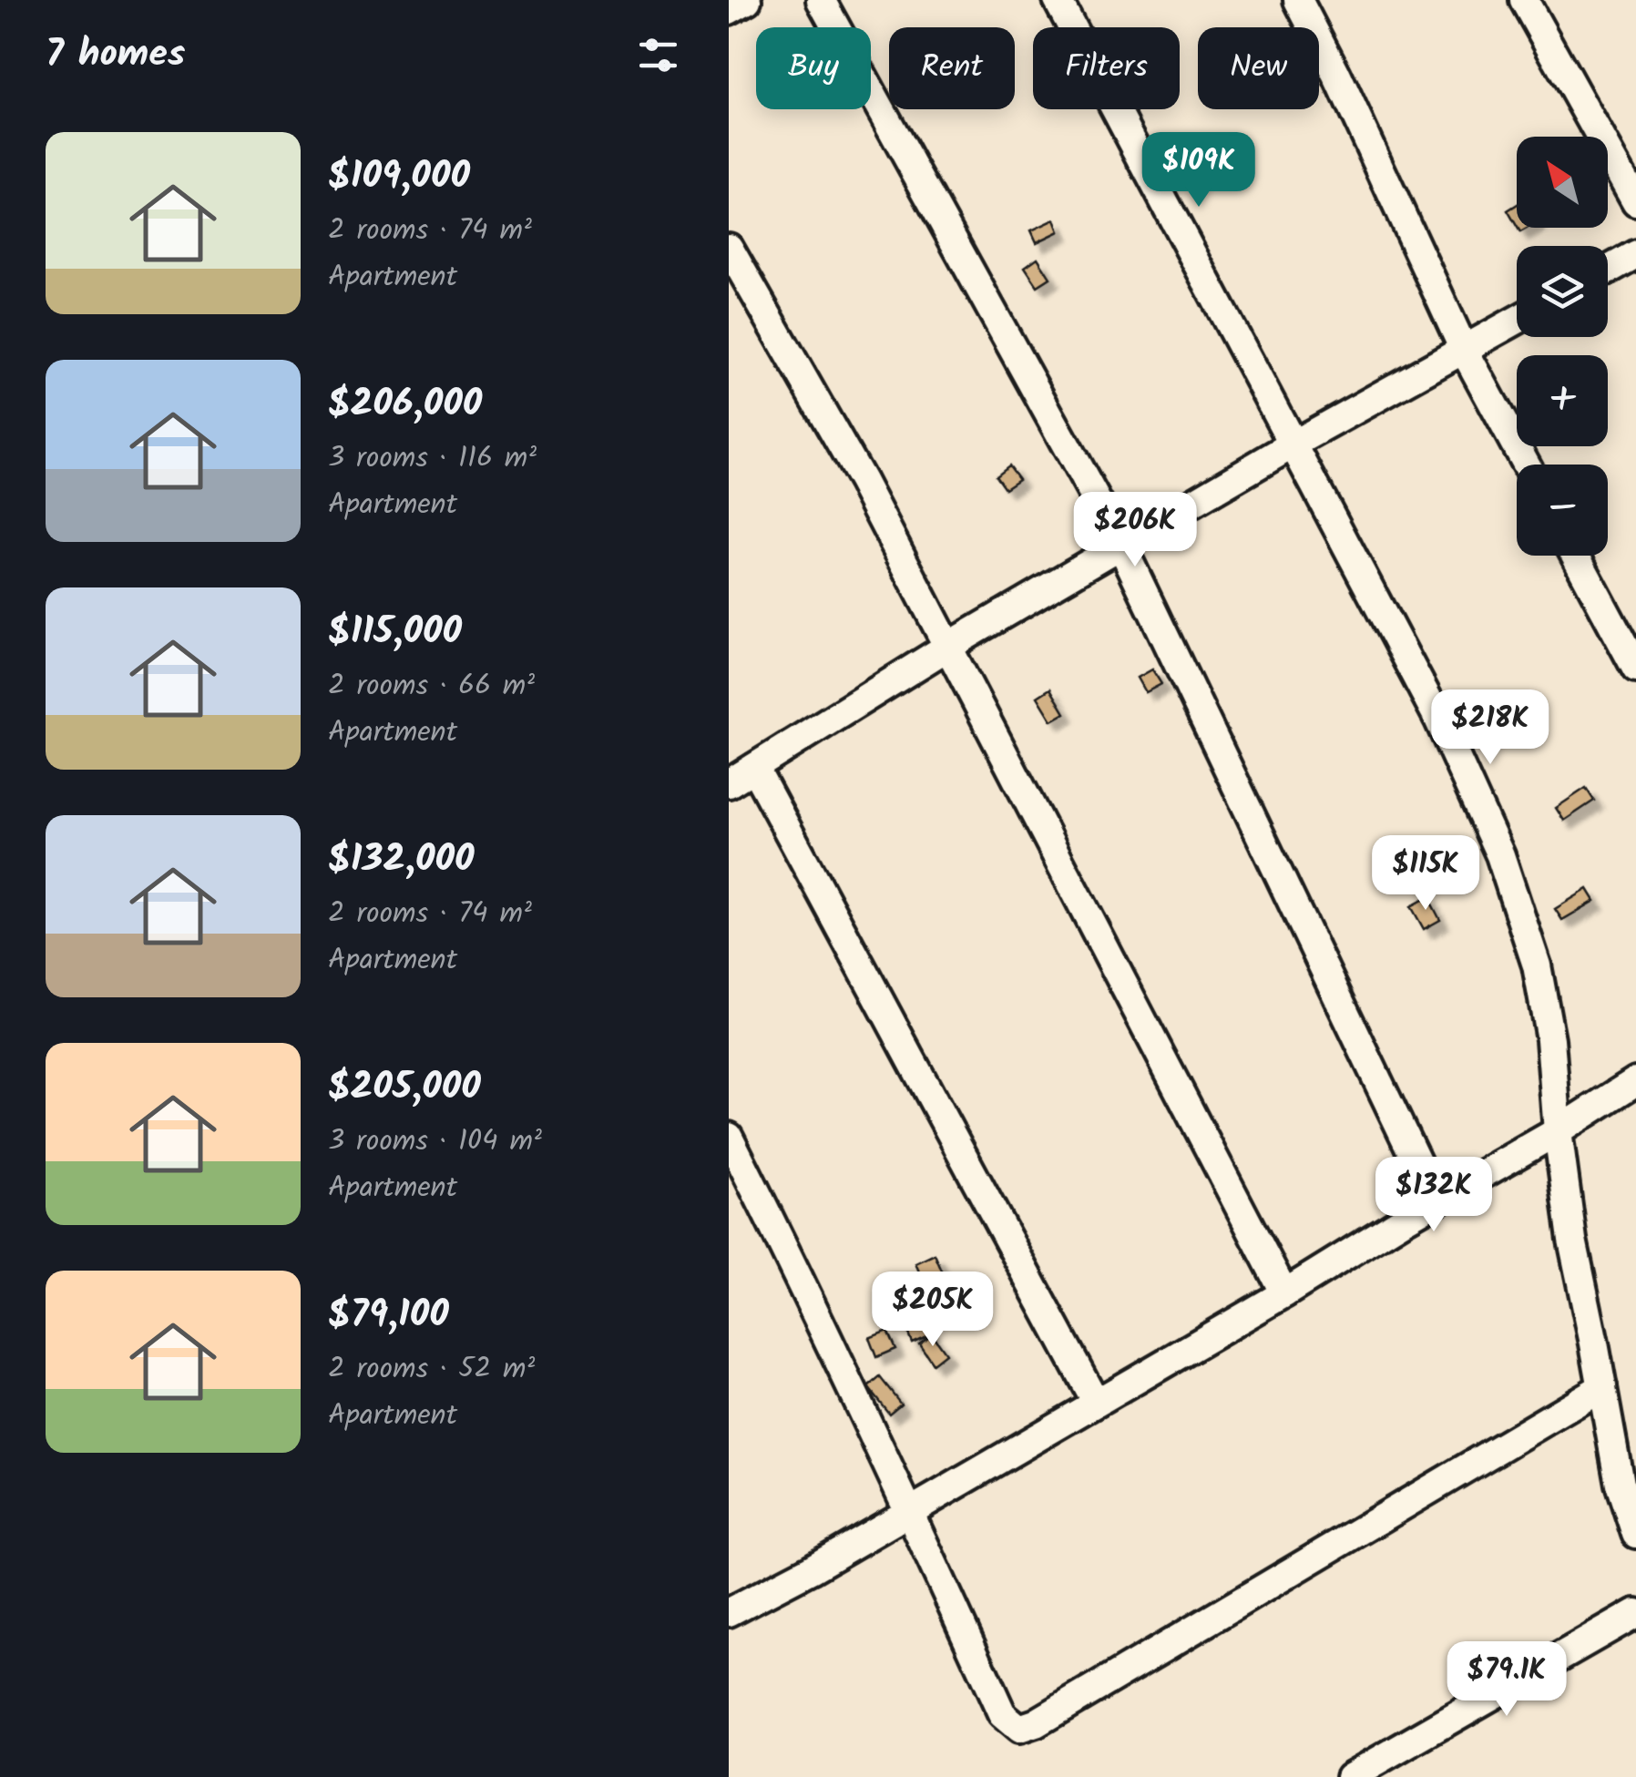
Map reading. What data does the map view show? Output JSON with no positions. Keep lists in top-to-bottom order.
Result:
{
  "north": "top left",
  "page": {
    "heading": "7 homes",
    "chip": [
      "Buy",
      "Rent",
      "Filters",
      "New"
    ],
    "list": [
      {
        "name": "$109,000",
        "note": "2 rooms · 74 m² · Apartment"
      },
      {
        "name": "$206,000",
        "note": "3 rooms · 116 m² · Apartment"
      },
      {
        "name": "$115,000",
        "note": "2 rooms · 66 m² · Apartment"
      },
      {
        "name": "$132,000",
        "note": "2 rooms · 74 m² · Apartment"
      },
      {
        "name": "$205,000",
        "note": "3 rooms · 104 m² · Apartment"
      },
      {
        "name": "$79,100",
        "note": "2 rooms · 52 m² · Apartment"
      }
    ],
    "price": [
      "$109K",
      "$206K",
      "$218K",
      "$115K",
      "$132K",
      "$205K",
      "$79.1K"
    ],
    "map_buttons": ["+", "−"]
  }
}
